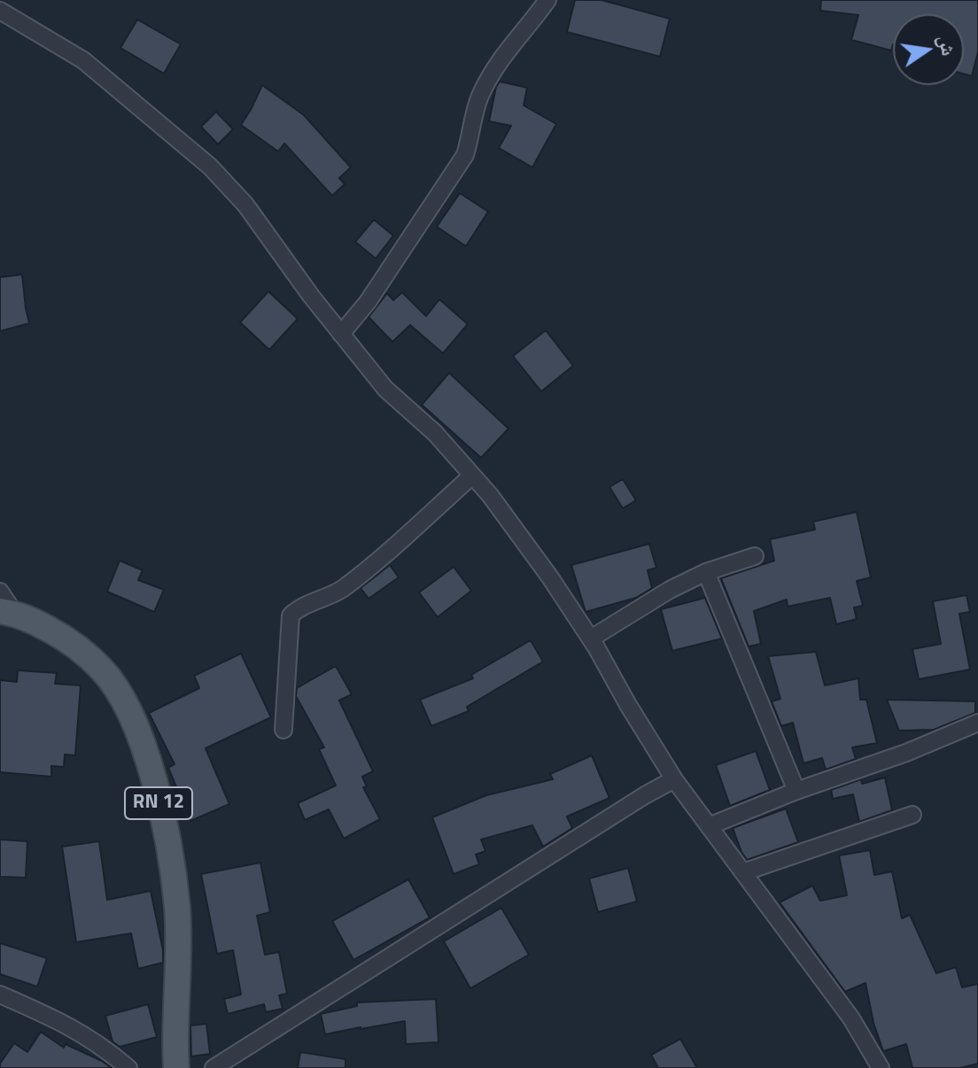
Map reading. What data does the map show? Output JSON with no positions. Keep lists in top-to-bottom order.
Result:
{
  "streets": {
    "main road": ["RN 12"]
  },
  "north": "right"
}
